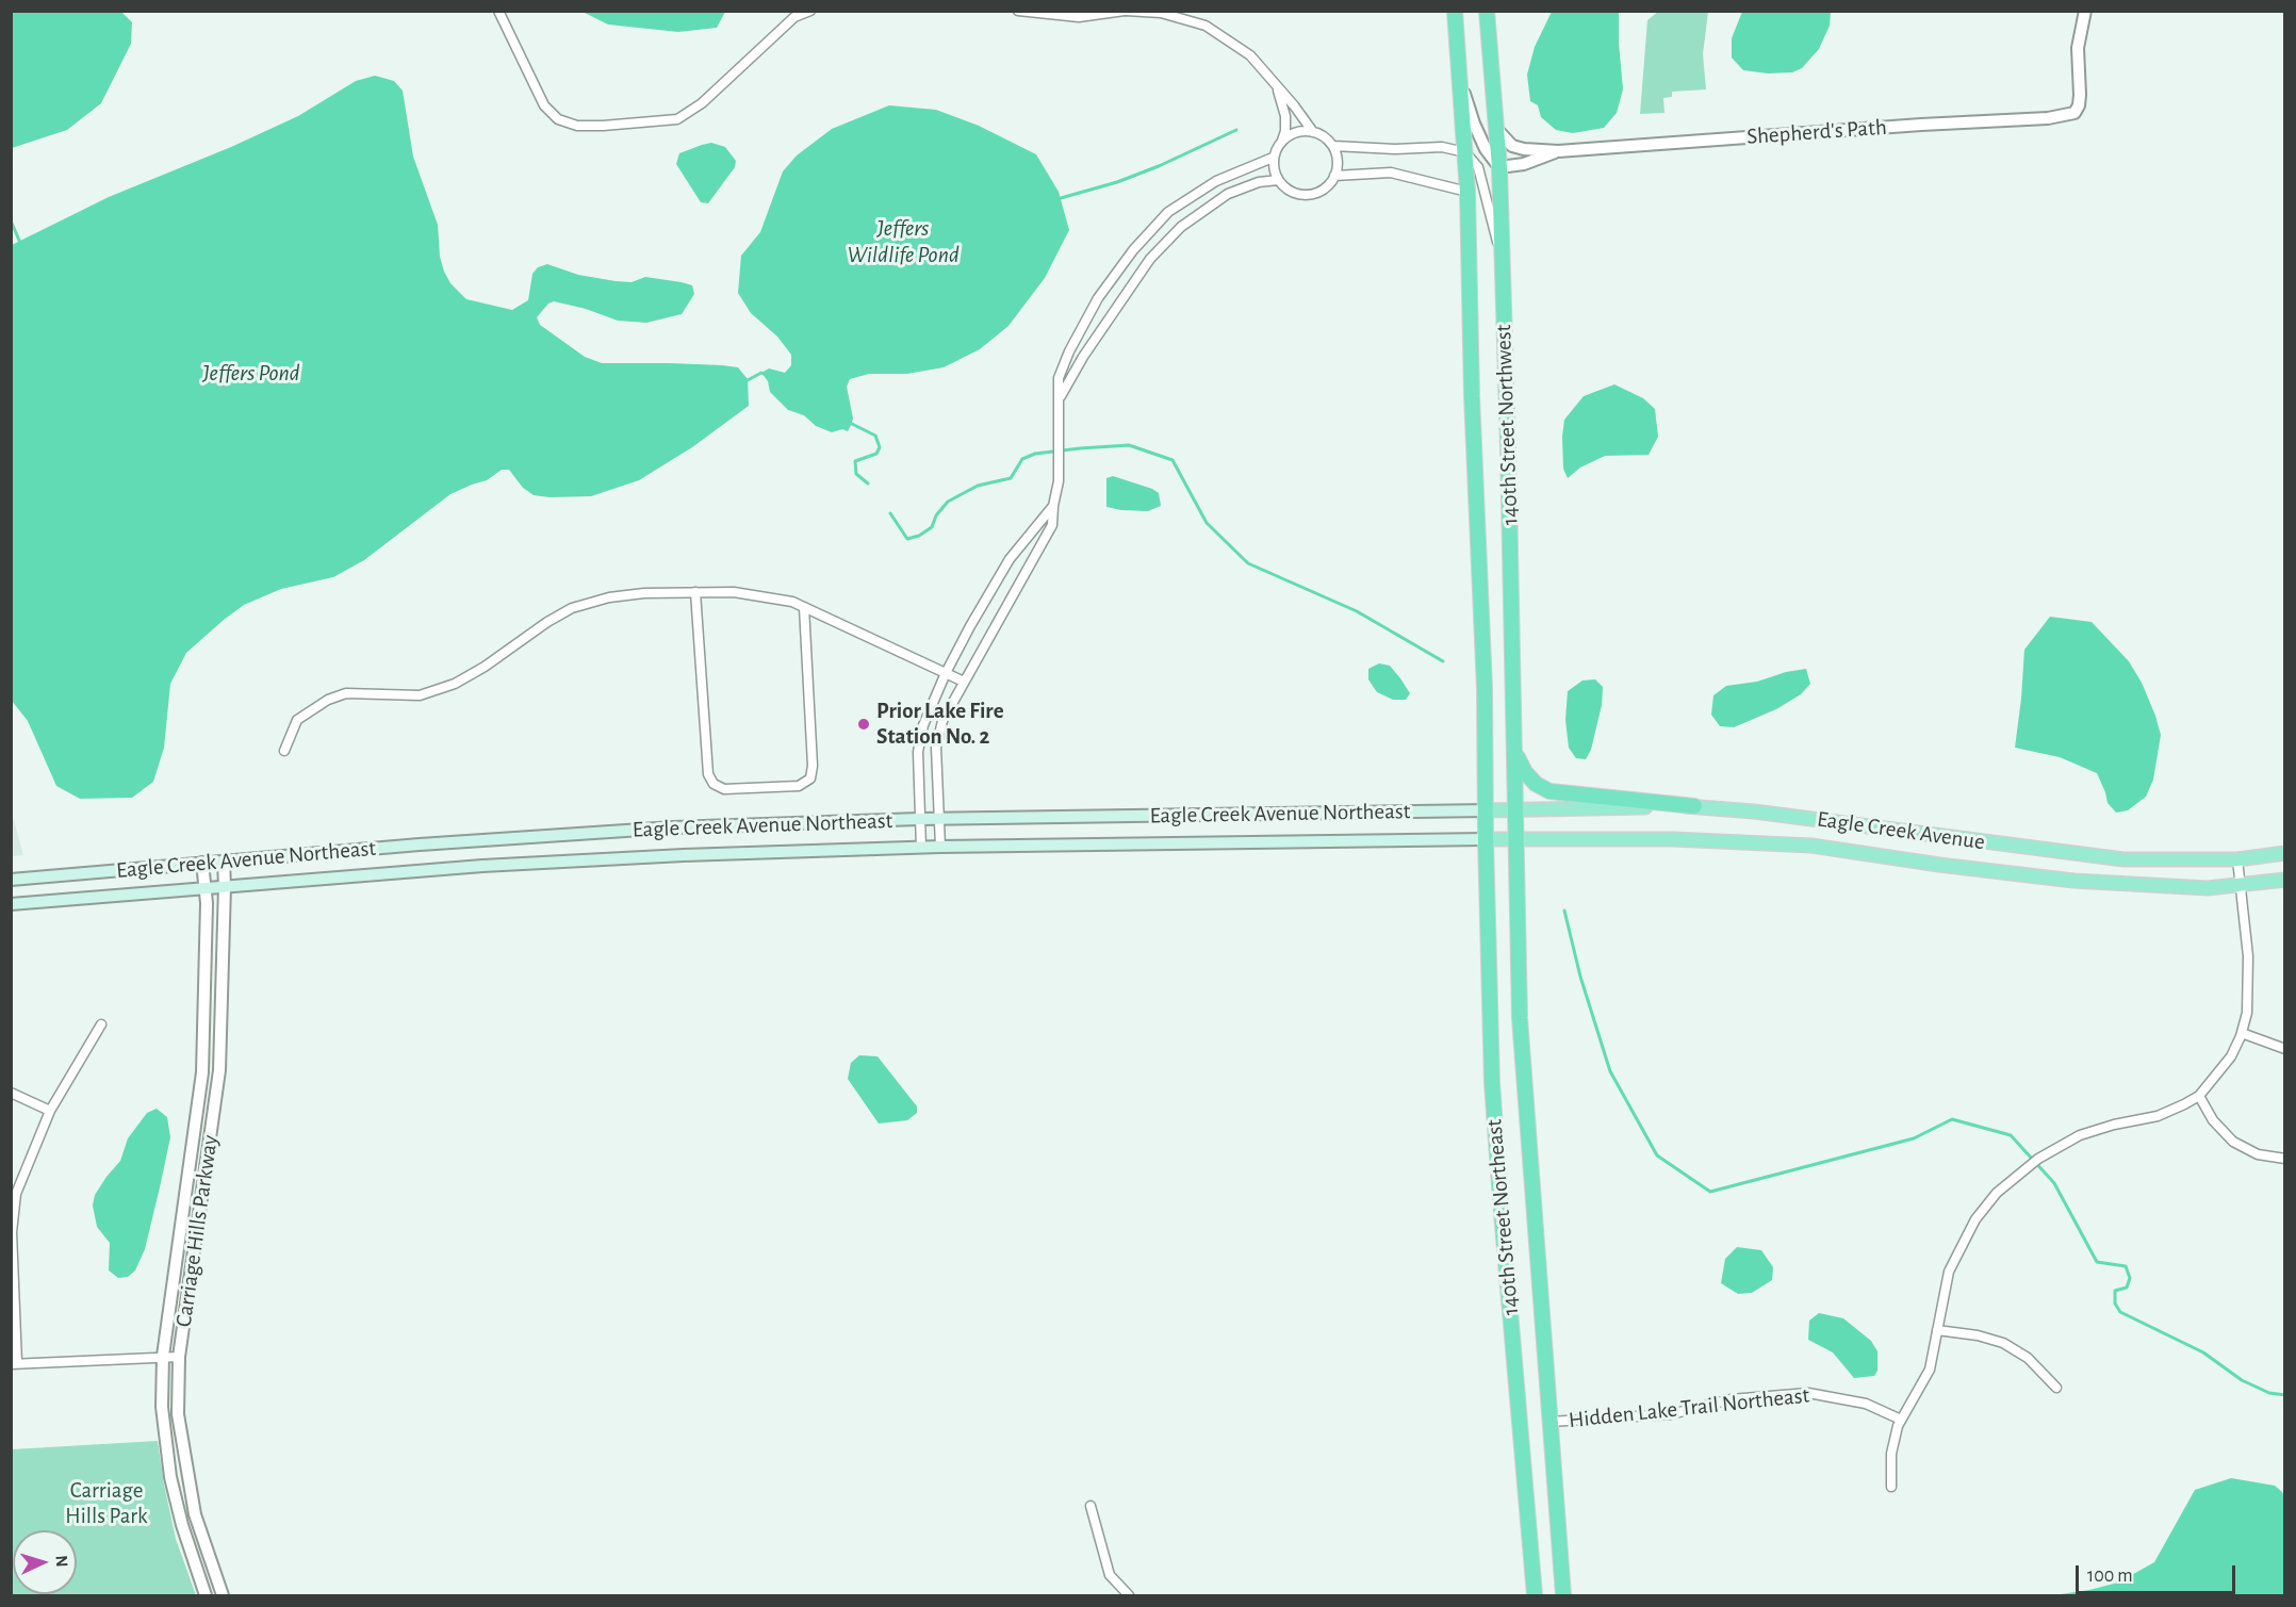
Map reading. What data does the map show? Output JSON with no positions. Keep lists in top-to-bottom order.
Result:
{
  "streets": {
    "highway": ["140th Street Northwest", "140th Street Northeast"],
    "main road": ["Eagle Creek Avenue Northeast", "Eagle Creek Avenue"],
    "street": ["Shepherd's Path", "Carriage Hills Parkway", "Hidden Lake Trail Northeast"]
  },
  "crossings": [
    ["Shepherd's Path", "140th Street Northwest"],
    ["140th Street Northwest", "Eagle Creek Avenue Northeast"],
    ["140th Street Northwest", "Eagle Creek Avenue"],
    ["140th Street Northwest", "140th Street Northeast"],
    ["Eagle Creek Avenue Northeast", "Eagle Creek Avenue"],
    ["Eagle Creek Avenue Northeast", "140th Street Northeast"],
    ["Eagle Creek Avenue Northeast", "Carriage Hills Parkway"],
    ["Eagle Creek Avenue", "140th Street Northeast"],
    ["140th Street Northeast", "Hidden Lake Trail Northeast"]
  ],
  "water": ["Jeffers Wildlife Pond", "Jeffers Pond"],
  "parks": ["Carriage Hills Park"],
  "places": ["Prior Lake Fire Station No. 2"],
  "scale_bar": "100 m",
  "north": "right"
}
